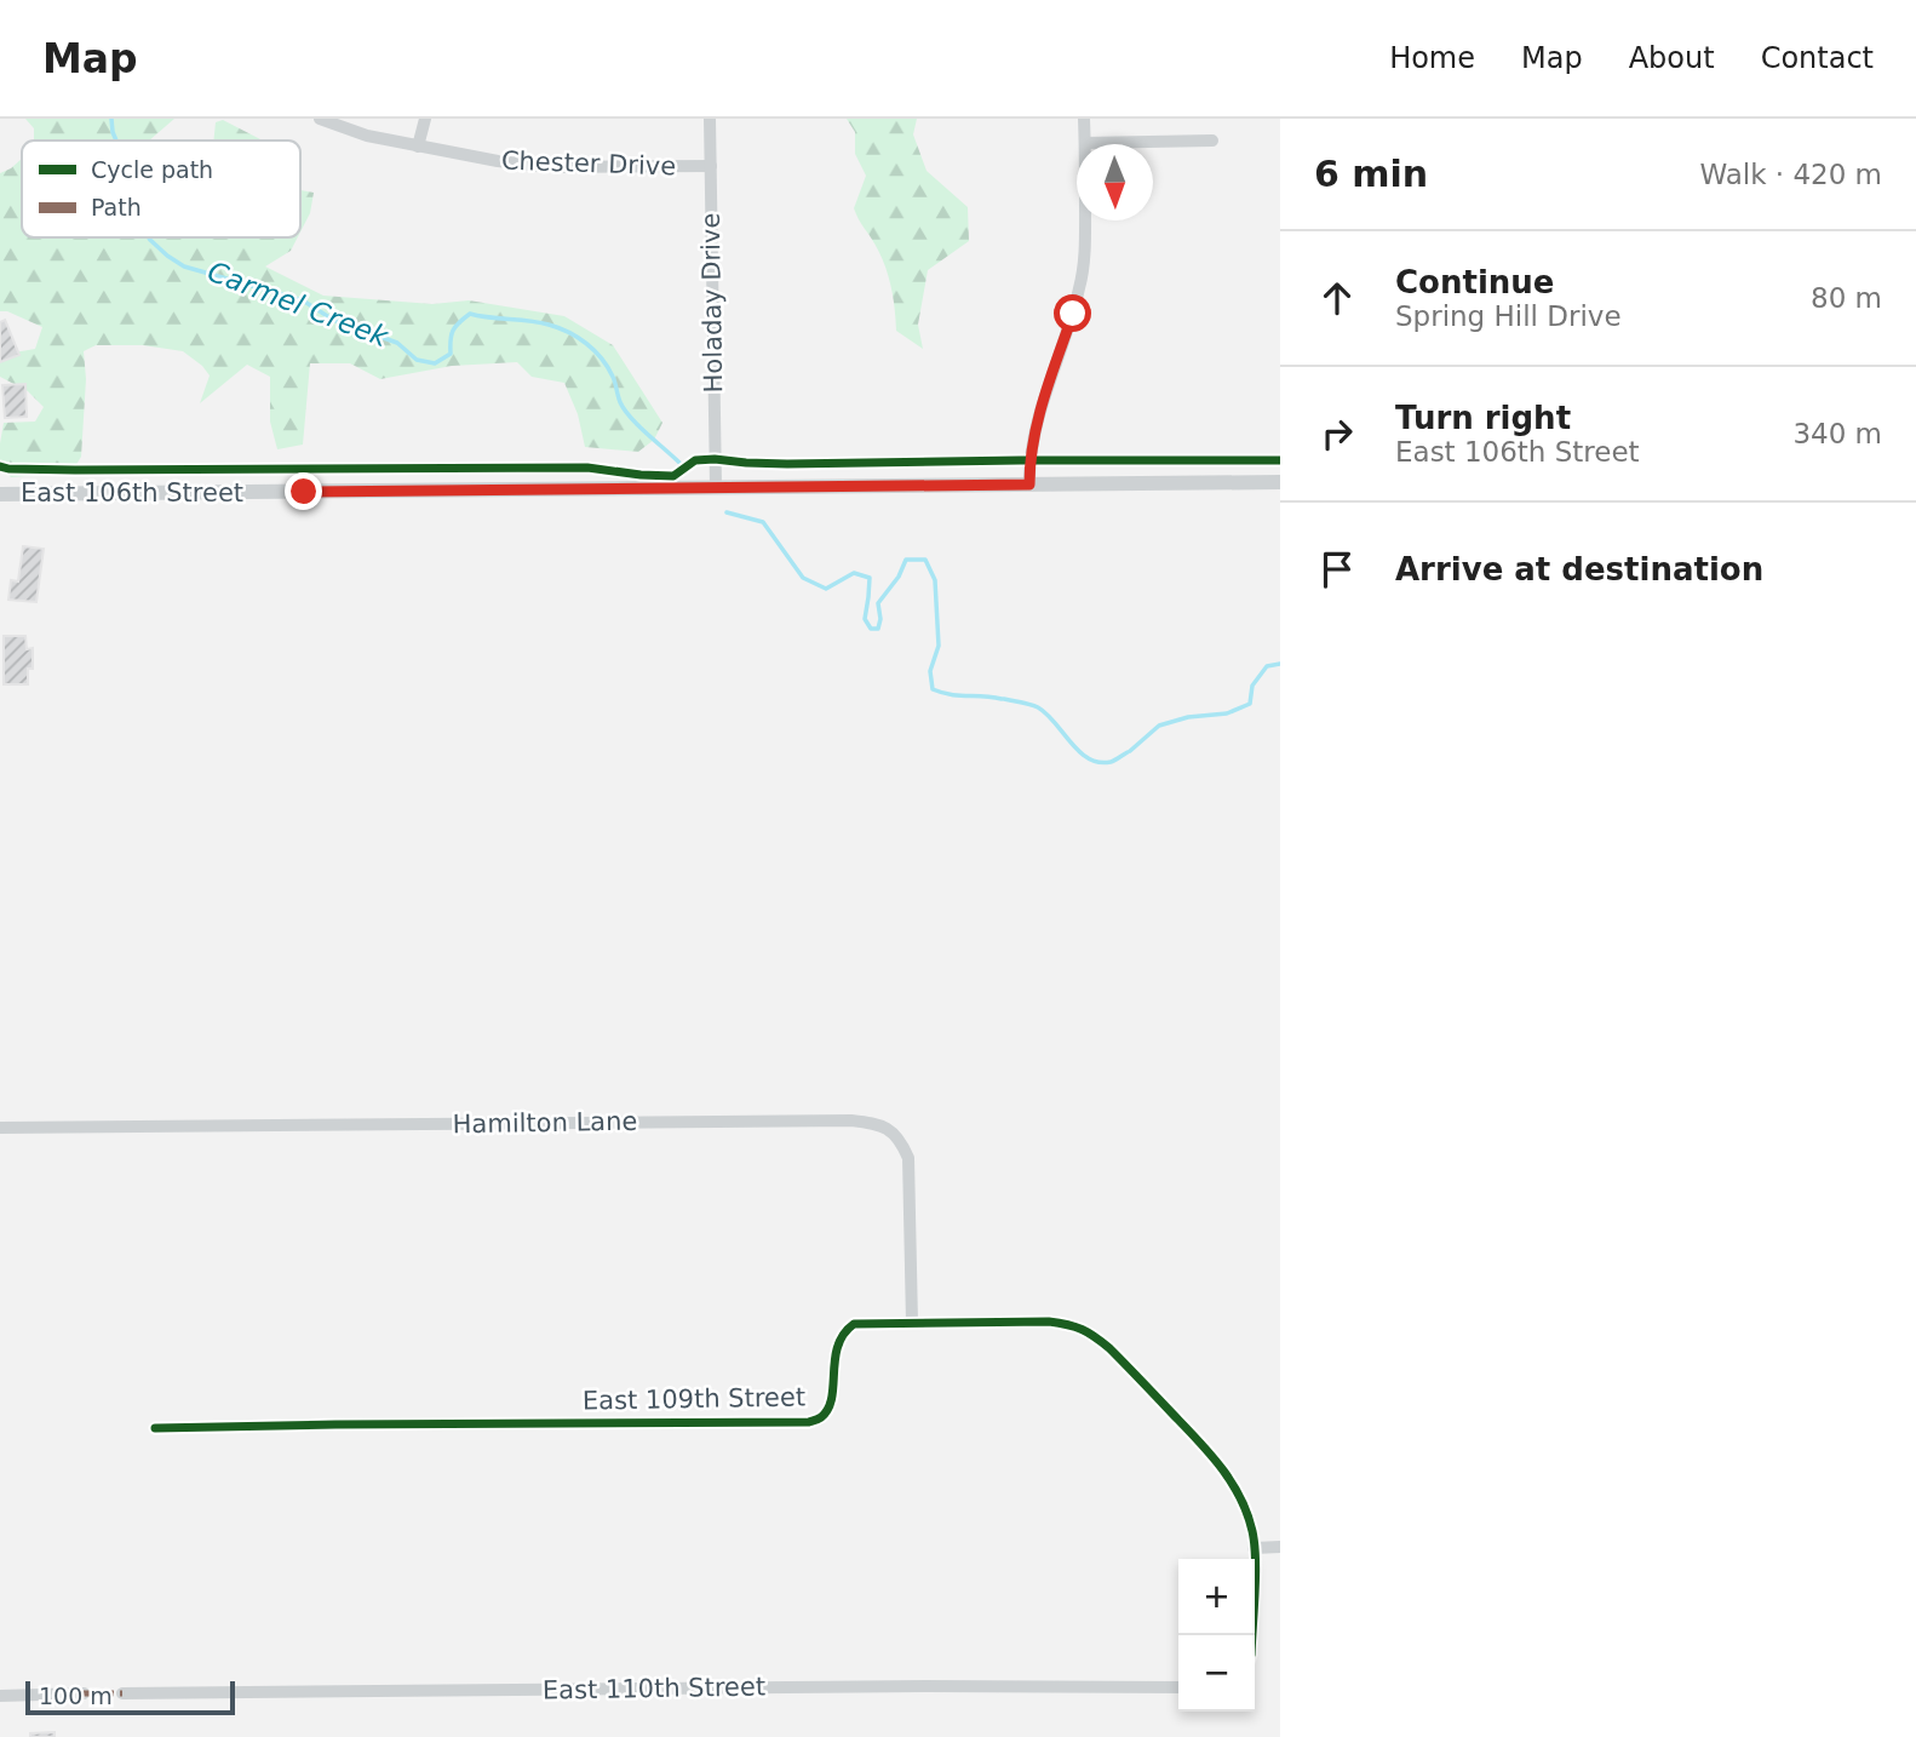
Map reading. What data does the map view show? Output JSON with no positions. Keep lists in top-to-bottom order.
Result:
{
  "streets": {
    "street": [
      "Chester Drive",
      "Holaday Drive",
      "East 106th Street",
      "Hamilton Lane",
      "East 109th Street",
      "East 110th Street"
    ]
  },
  "crossings": [
    ["Chester Drive", "Holaday Drive"],
    ["Holaday Drive", "East 106th Street"],
    ["Hamilton Lane", "East 109th Street"]
  ],
  "water": ["Carmel Creek"],
  "legend": ["Cycle path", "Path"],
  "scale_bar": "100 m",
  "north": "bottom",
  "page": {
    "header": "Map",
    "nav": [
      "Home",
      "Map",
      "About",
      "Contact"
    ],
    "heading": ["6 min", "Walk · 420 m"],
    "list": [
      ["Continue", "Spring Hill Drive", "80 m"],
      ["Turn right", "East 106th Street", "340 m"],
      "Arrive at destination"
    ],
    "map_buttons": ["+", "−"],
    "scale": "100 m"
  }
}
